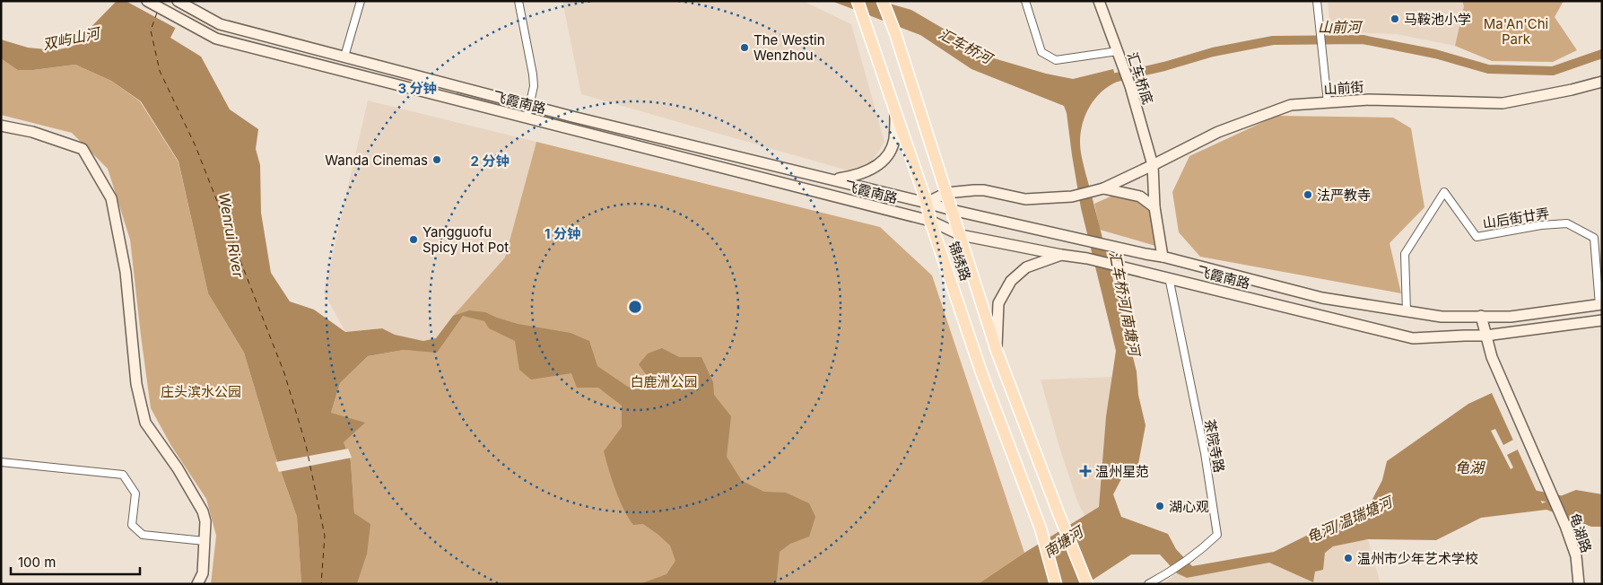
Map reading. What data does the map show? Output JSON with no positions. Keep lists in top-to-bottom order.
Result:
{
  "streets": {
    "main road": [
      "汇车桥底",
      "山前街",
      "飞霞南路",
      "锦绣路",
      "龟湖路"
    ],
    "street": ["山后街廿弄", "茶院寺路"]
  },
  "crossings": [
    ["汇车桥底", "山前街"],
    ["汇车桥底", "飞霞南路"],
    ["山前街", "飞霞南路"],
    ["山前街", "锦绣路"],
    ["飞霞南路", "山后街廿弄"],
    ["飞霞南路", "锦绣路"],
    ["飞霞南路", "茶院寺路"],
    ["飞霞南路", "龟湖路"]
  ],
  "water": [
    "山前河",
    "双屿山河",
    "汇车桥河",
    "Wenrui River",
    "汇车桥河/南塘河",
    "龟湖",
    "龟河/温瑞塘河",
    "南塘河"
  ],
  "parks": ["Ma'An'Chi Park", "白鹿洲公园", "庄头滨水公园"],
  "places": {
    "other": [
      "马鞍池小学",
      "The Westin Wenzhou",
      "Wanda Cinemas",
      "法严教寺",
      "Yangguofu Spicy Hot Pot",
      "湖心观",
      "温州市少年艺术学校"
    ],
    "health": ["温州星范"]
  },
  "scale_bar": "100 m",
  "rings": ["3 分钟", "2 分钟", "1 分钟"]
}
